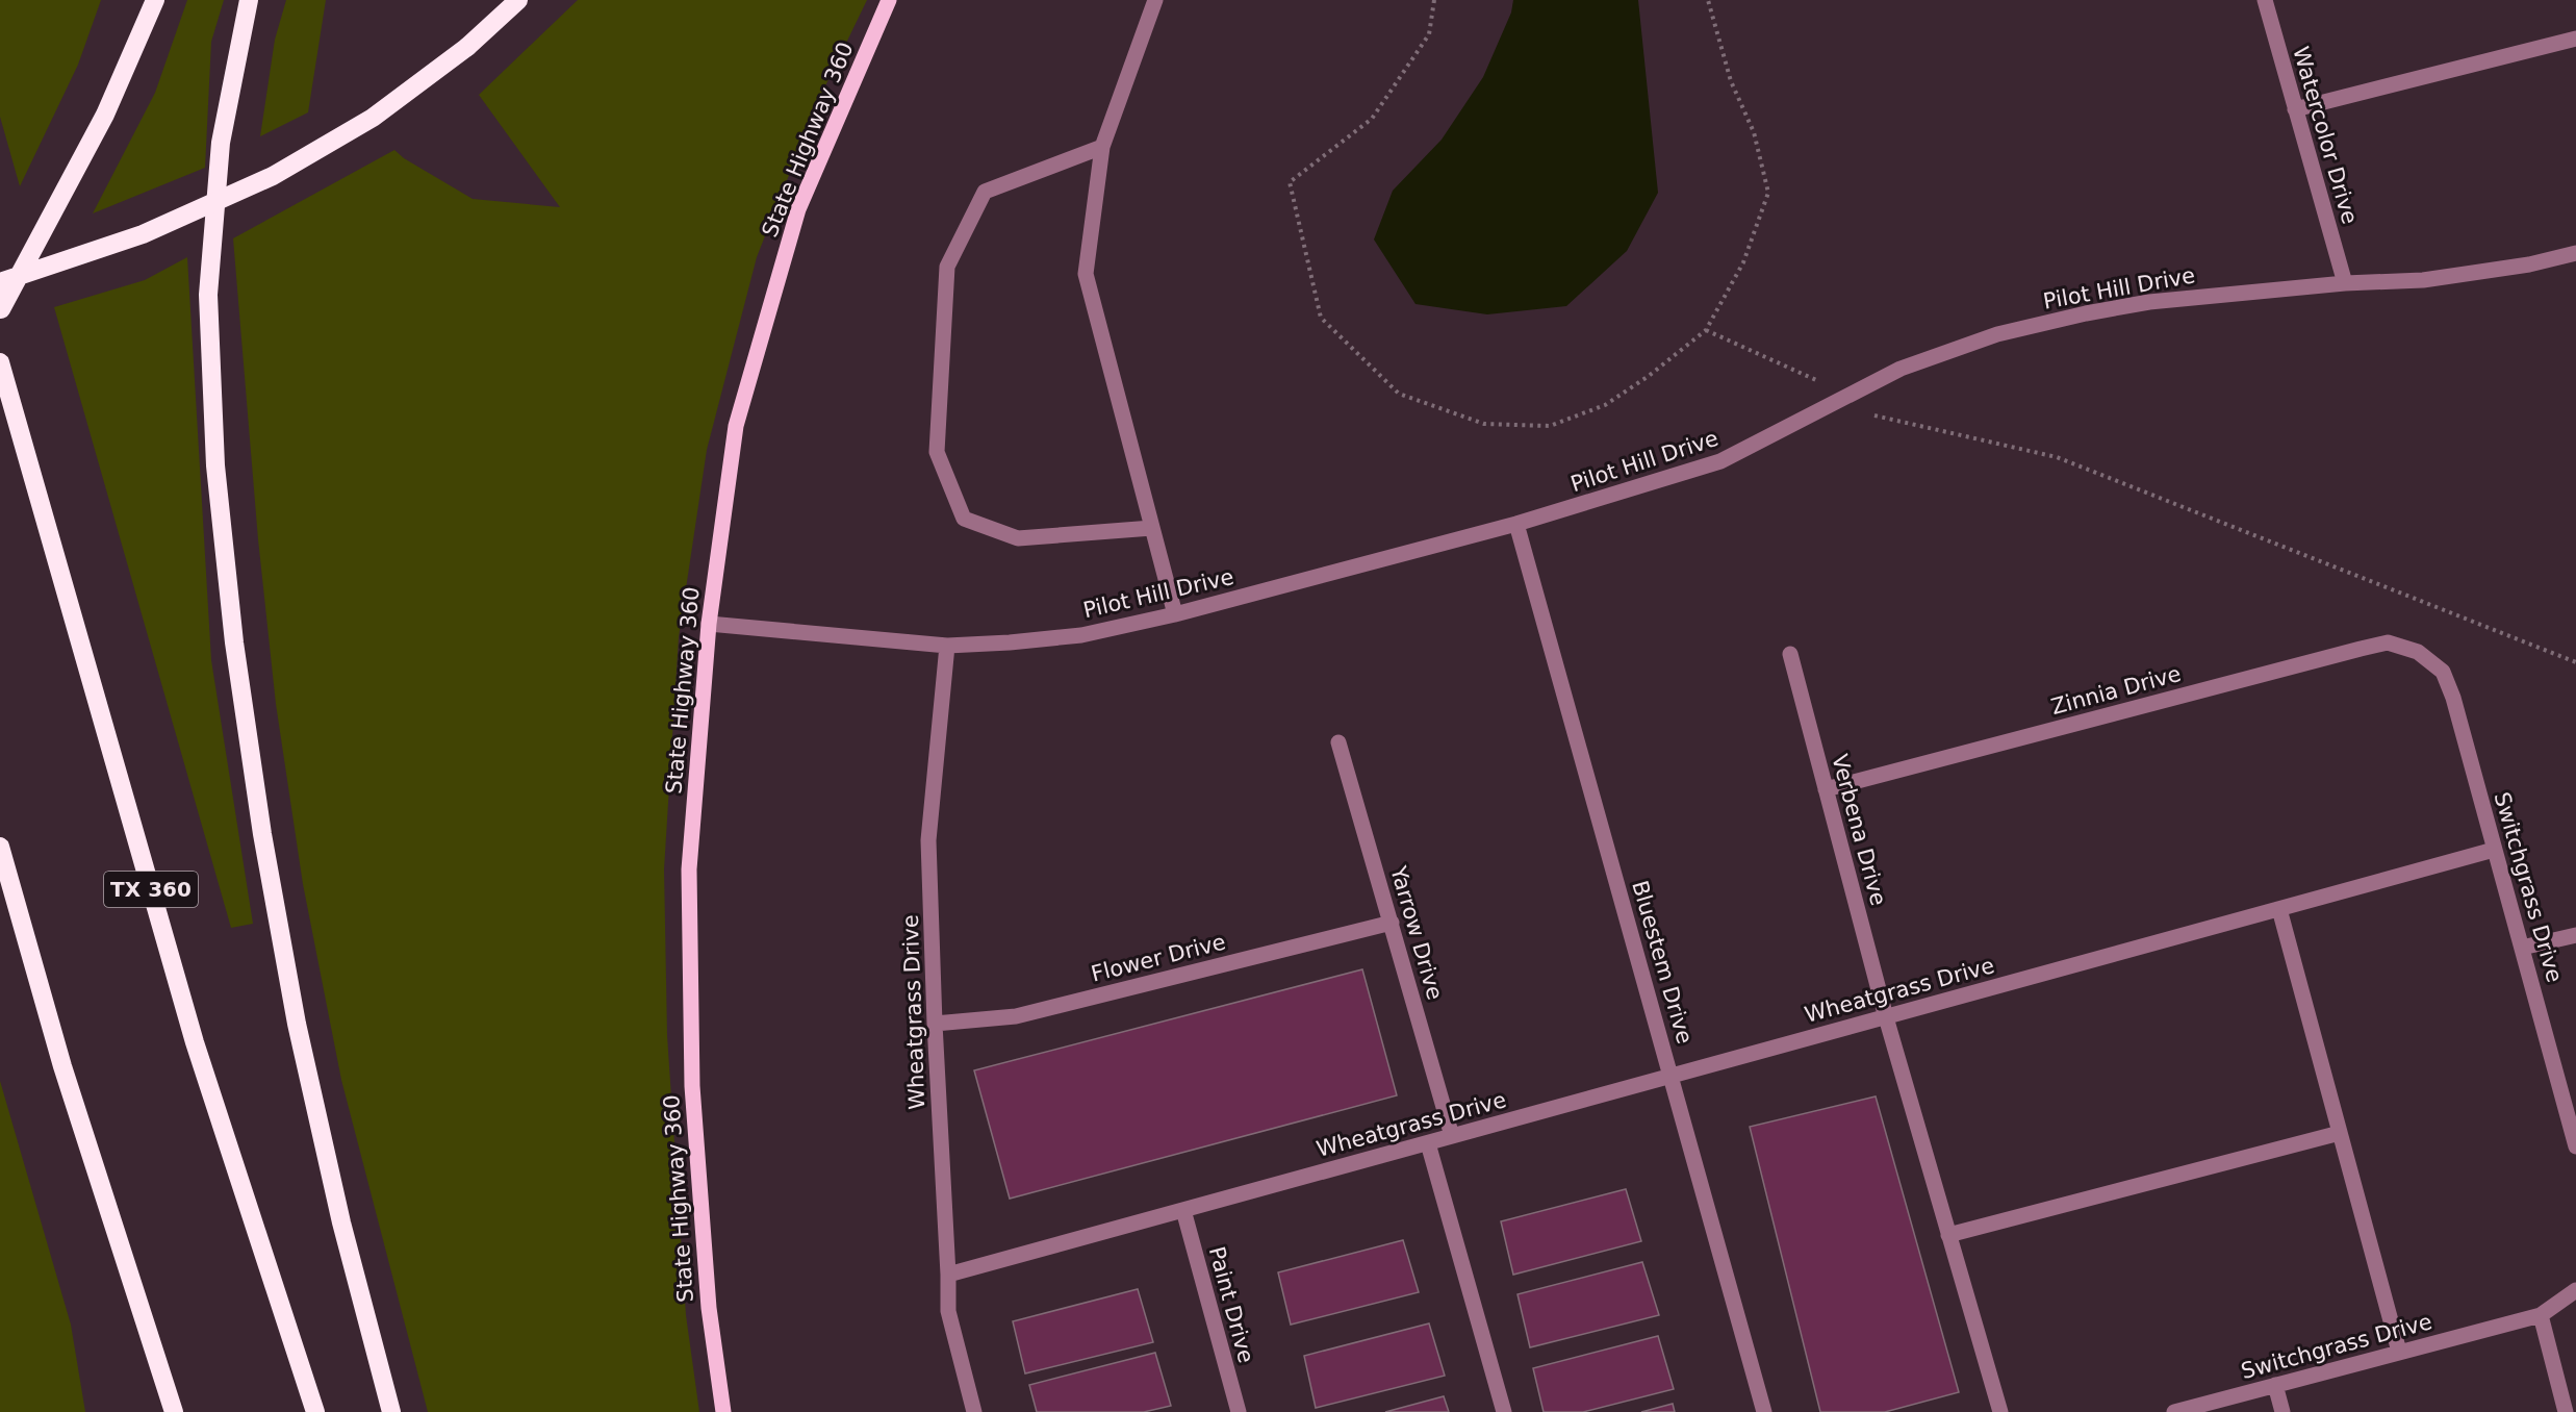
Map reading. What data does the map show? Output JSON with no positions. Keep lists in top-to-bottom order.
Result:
{
  "streets": {
    "highway": ["TX 360"],
    "main road": ["State Highway 360"],
    "street": [
      "Watercolor Drive",
      "Pilot Hill Drive",
      "Zinnia Drive",
      "Verbena Drive",
      "Switchgrass Drive",
      "Yarrow Drive",
      "Flower Drive",
      "Bluestem Drive",
      "Wheatgrass Drive",
      "Paint Drive"
    ]
  },
  "crossings": [
    ["Watercolor Drive", "Pilot Hill Drive"],
    ["State Highway 360", "Pilot Hill Drive"],
    ["Pilot Hill Drive", "Bluestem Drive"],
    ["Pilot Hill Drive", "Wheatgrass Drive"],
    ["Zinnia Drive", "Verbena Drive"],
    ["Zinnia Drive", "Switchgrass Drive"],
    ["Verbena Drive", "Wheatgrass Drive"],
    ["Switchgrass Drive", "Wheatgrass Drive"],
    ["Yarrow Drive", "Flower Drive"],
    ["Yarrow Drive", "Wheatgrass Drive"],
    ["Flower Drive", "Wheatgrass Drive"],
    ["Bluestem Drive", "Wheatgrass Drive"],
    ["Wheatgrass Drive", "Paint Drive"]
  ]
}
